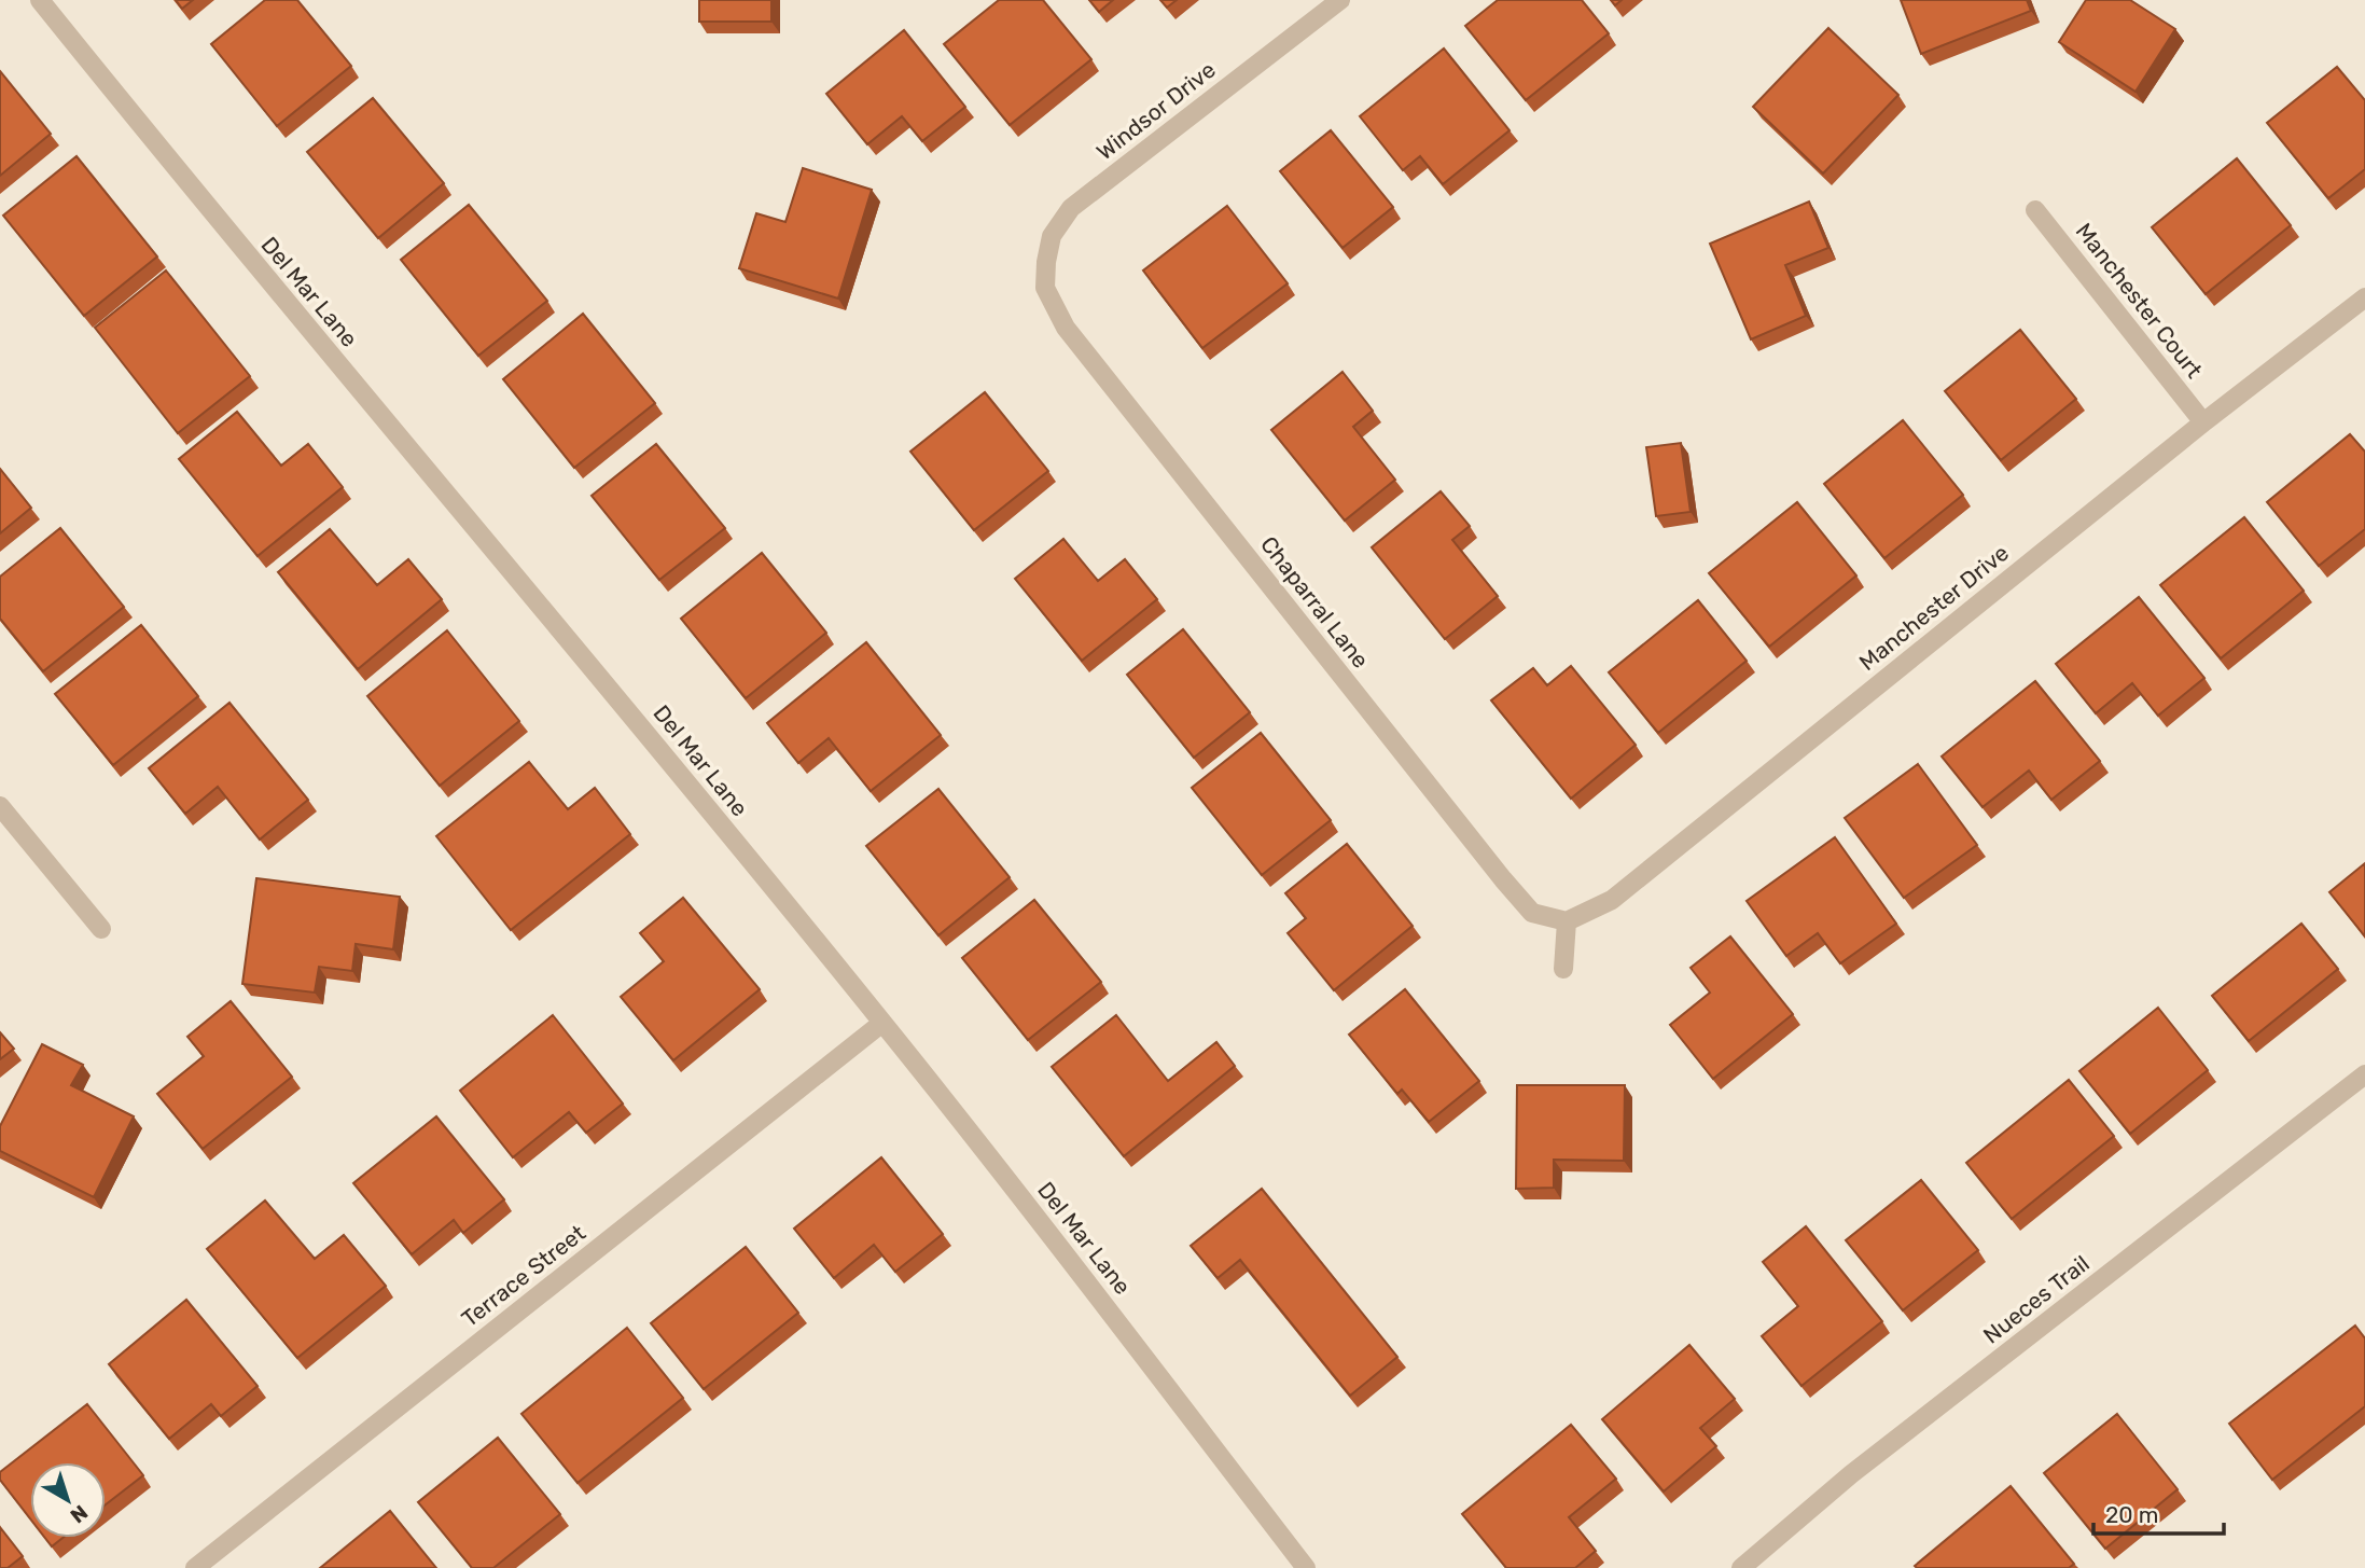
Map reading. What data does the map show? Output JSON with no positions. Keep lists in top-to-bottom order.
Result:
{
  "streets": {
    "street": [
      "Windsor Drive",
      "Del Mar Lane",
      "Manchester Court",
      "Chaparral Lane",
      "Manchester Drive",
      "Terrace Street",
      "Nueces Trail"
    ]
  },
  "crossings": [
    ["Windsor Drive", "Chaparral Lane"],
    ["Del Mar Lane", "Terrace Street"],
    ["Manchester Court", "Manchester Drive"],
    ["Chaparral Lane", "Manchester Drive"]
  ],
  "scale_bar": "20 m",
  "north": "bottom right"
}
